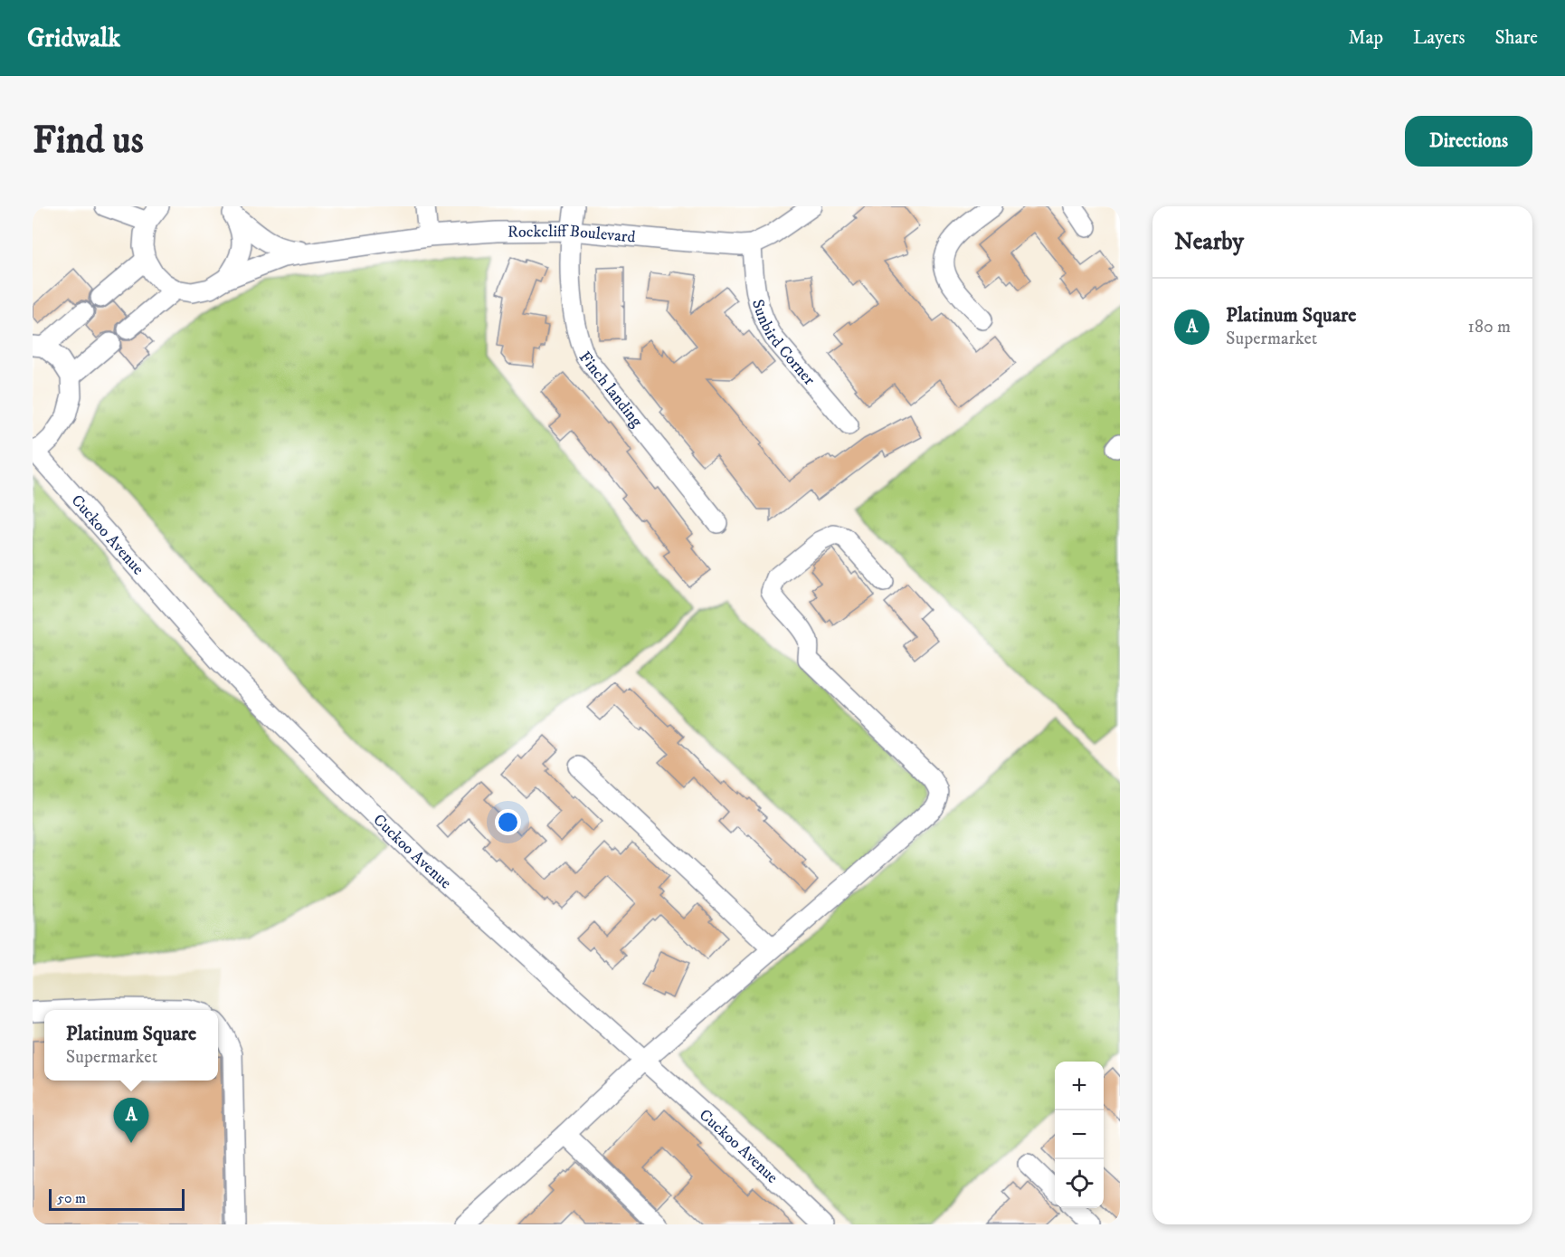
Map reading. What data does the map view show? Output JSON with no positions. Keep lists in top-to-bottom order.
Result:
{
  "streets": {
    "street": [
      "Rockcliff Boulevard",
      "Sunbird Corner",
      "Finch landing",
      "Cuckoo Avenue"
    ]
  },
  "crossings": [
    ["Rockcliff Boulevard", "Sunbird Corner"],
    ["Rockcliff Boulevard", "Finch landing"]
  ],
  "scale_bar": "50 m",
  "page": {
    "header": "Gridwalk",
    "nav": ["Map", "Layers", "Share"],
    "buttons": "Directions",
    "title": "Find us",
    "heading": "Nearby",
    "list": [
      {
        "mark": "A",
        "name": "Platinum Square",
        "note": "Supermarket",
        "value": "180 m"
      }
    ],
    "popup": ["Platinum Square", "Supermarket"],
    "map_buttons": ["+", "−"],
    "pins": "A",
    "scale": "50 m"
  }
}
